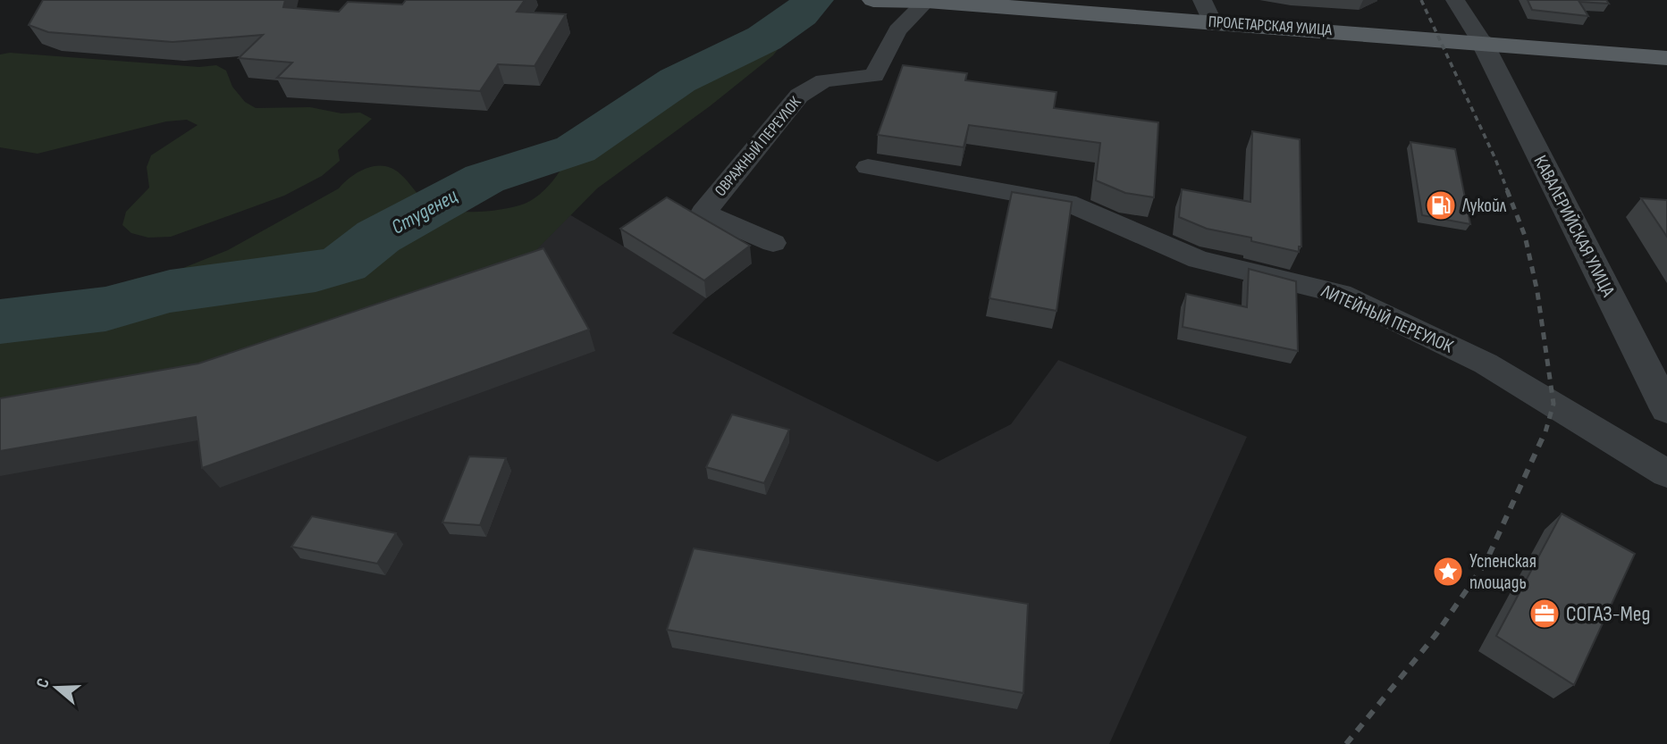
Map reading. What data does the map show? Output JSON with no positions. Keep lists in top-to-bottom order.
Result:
{
  "streets": {
    "main road": ["ПРОЛЕТАРСКАЯ УЛИЦА"],
    "street": ["ОВРАЖНЫЙ ПЕРЕУЛОК", "КАВАЛЕРИЙСКАЯ УЛИЦА", "ЛИТЕЙНЫЙ ПЕРЕУЛОК"]
  },
  "crossings": [
    ["ПРОЛЕТАРСКАЯ УЛИЦА", "ОВРАЖНЫЙ ПЕРЕУЛОК"],
    ["ПРОЛЕТАРСКАЯ УЛИЦА", "КАВАЛЕРИЙСКАЯ УЛИЦА"]
  ],
  "water": ["Студенец"],
  "places": {
    "fuel station": ["Лукойл"],
    "place": ["Успенская площадь"],
    "office": ["СОГАЗ-Мед"]
  },
  "north": "left"
}
